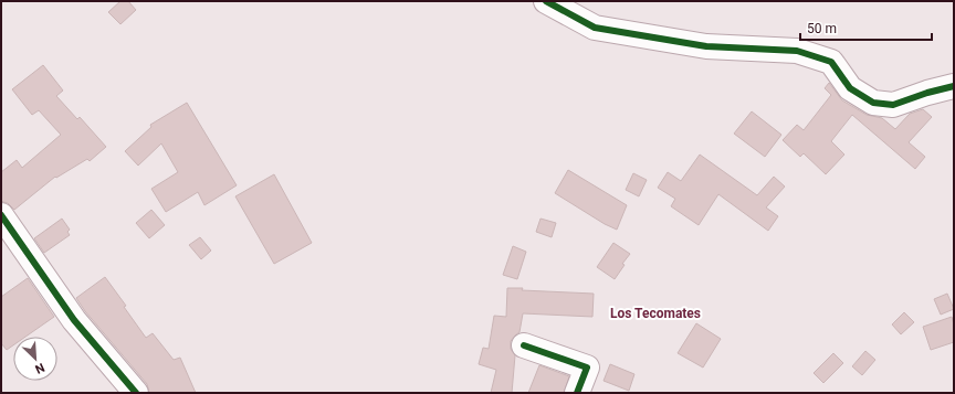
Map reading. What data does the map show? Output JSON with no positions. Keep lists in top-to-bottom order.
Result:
{
  "districts": ["Los Tecomates"],
  "scale_bar": "50 m",
  "north": "bottom right"
}
